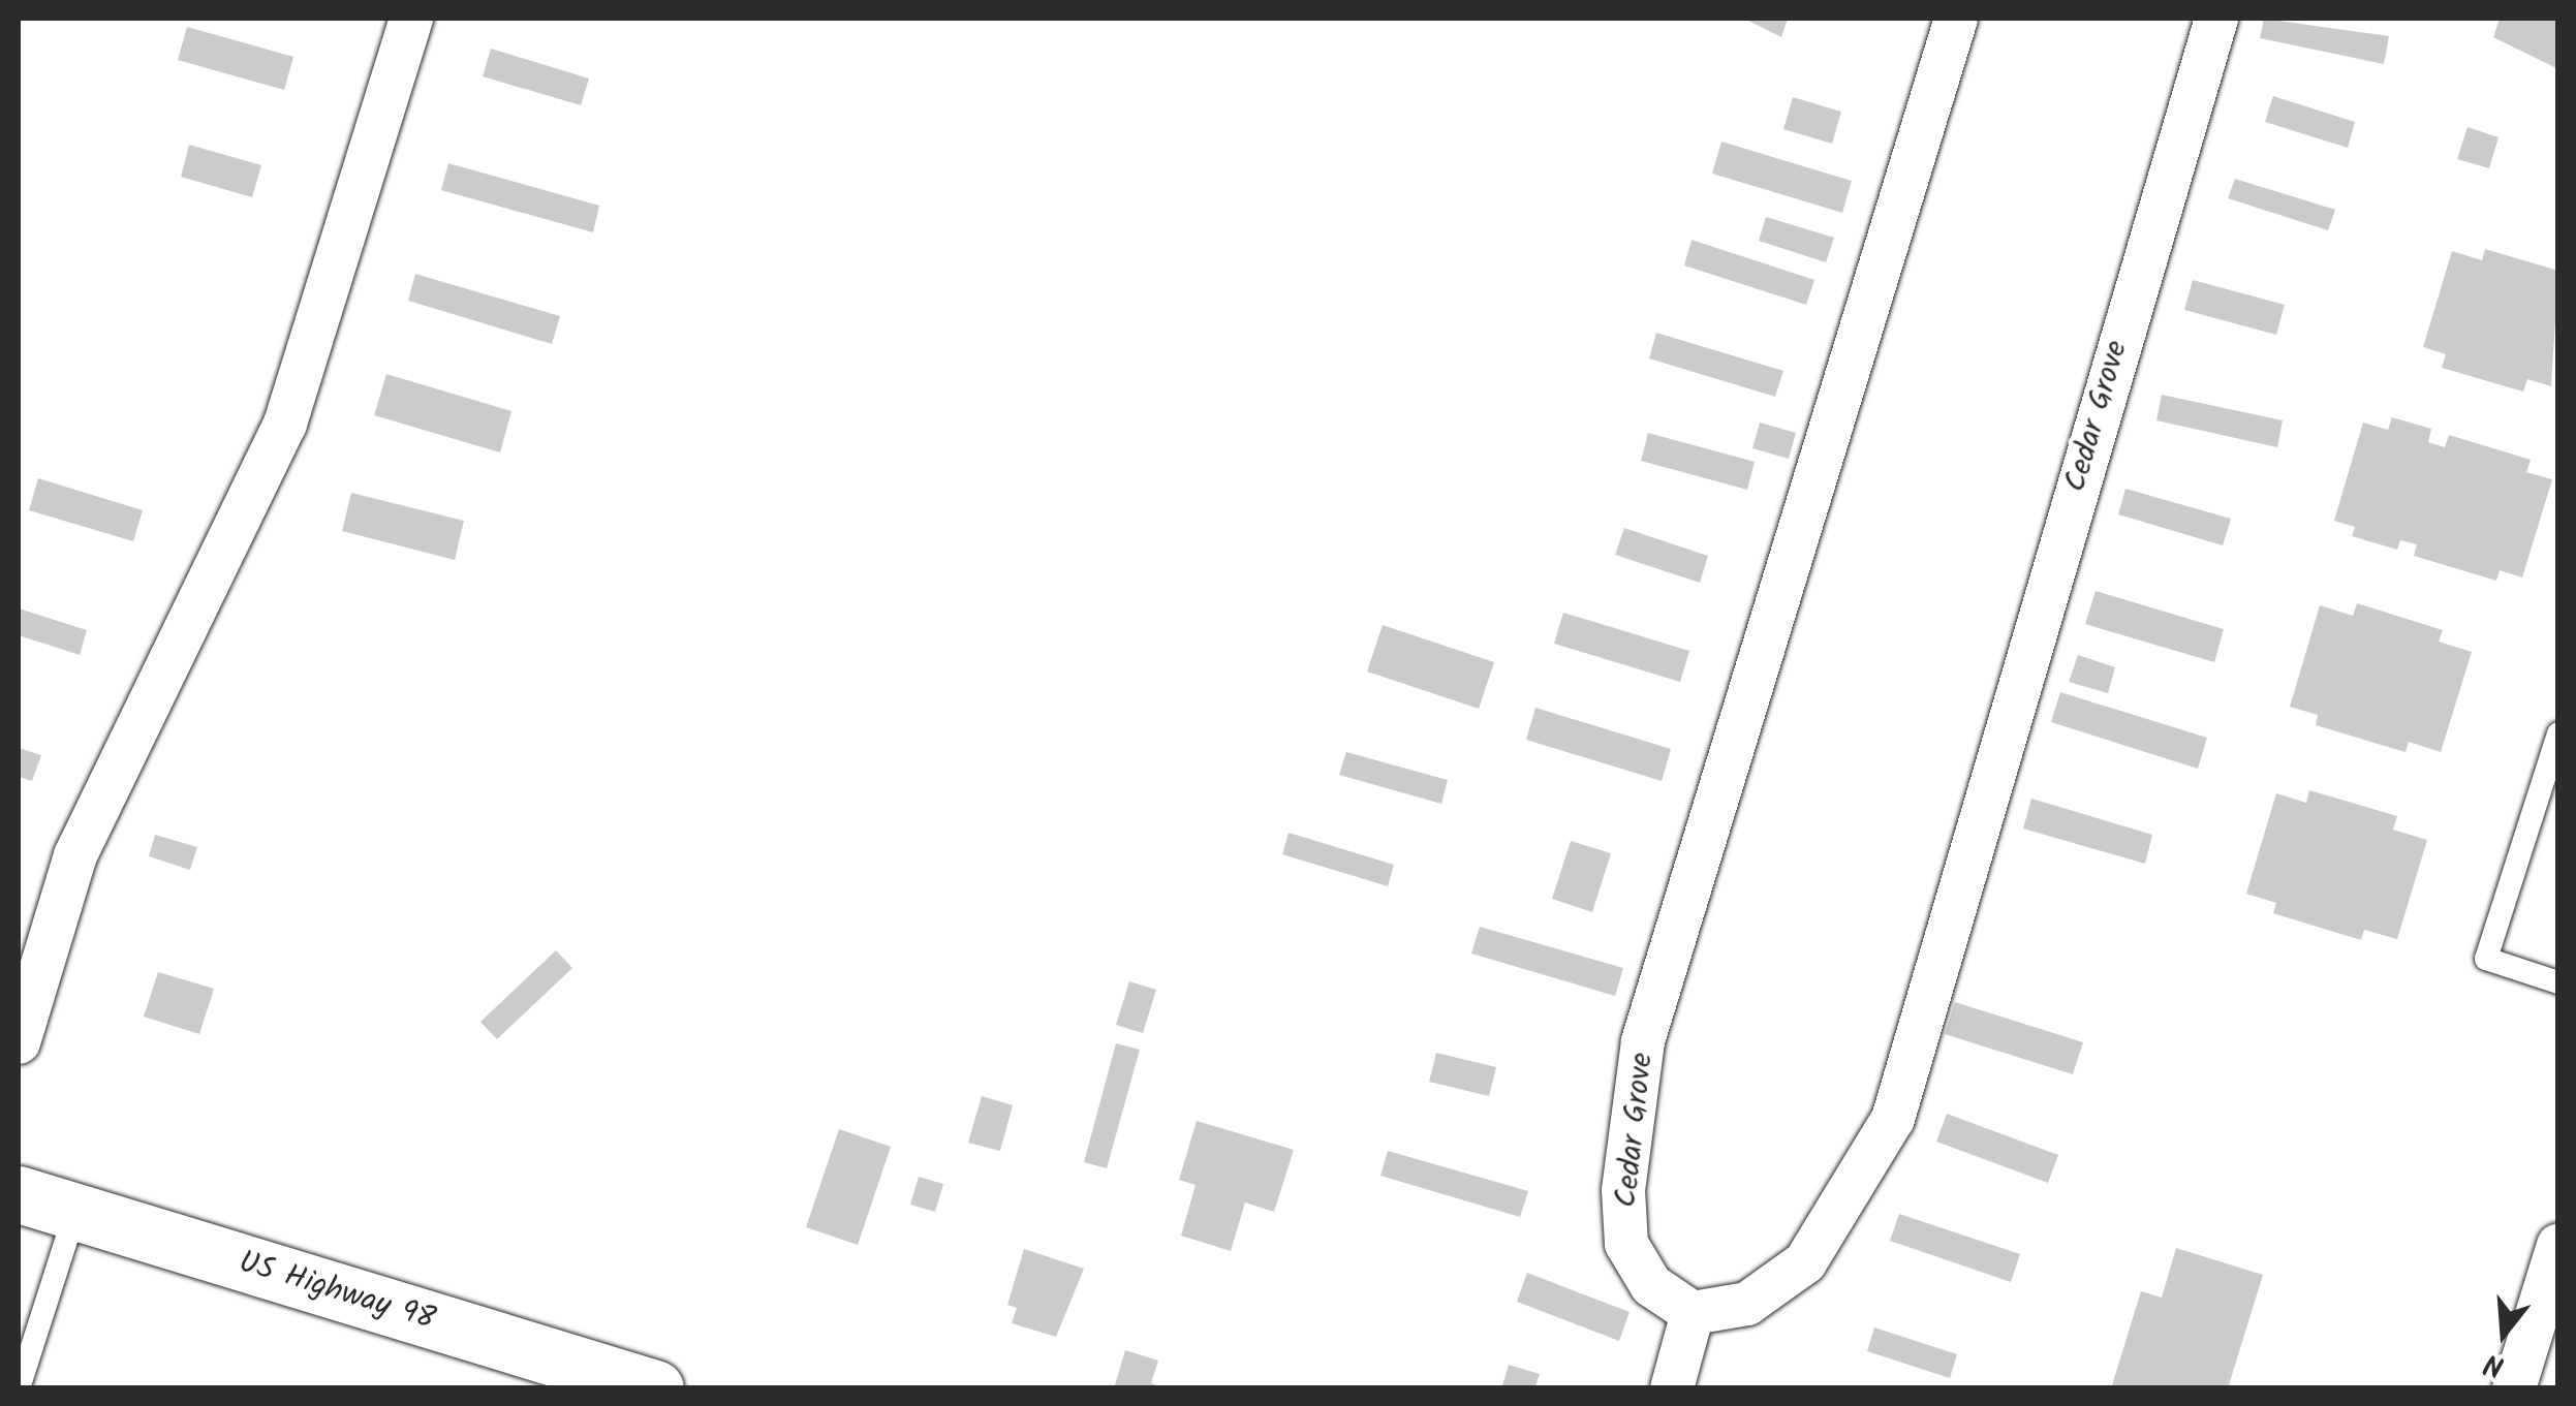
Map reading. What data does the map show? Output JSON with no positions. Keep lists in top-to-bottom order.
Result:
{
  "streets": {
    "main road": ["US Highway 98"],
    "street": ["Cedar Grove"]
  },
  "north": "bottom"
}
